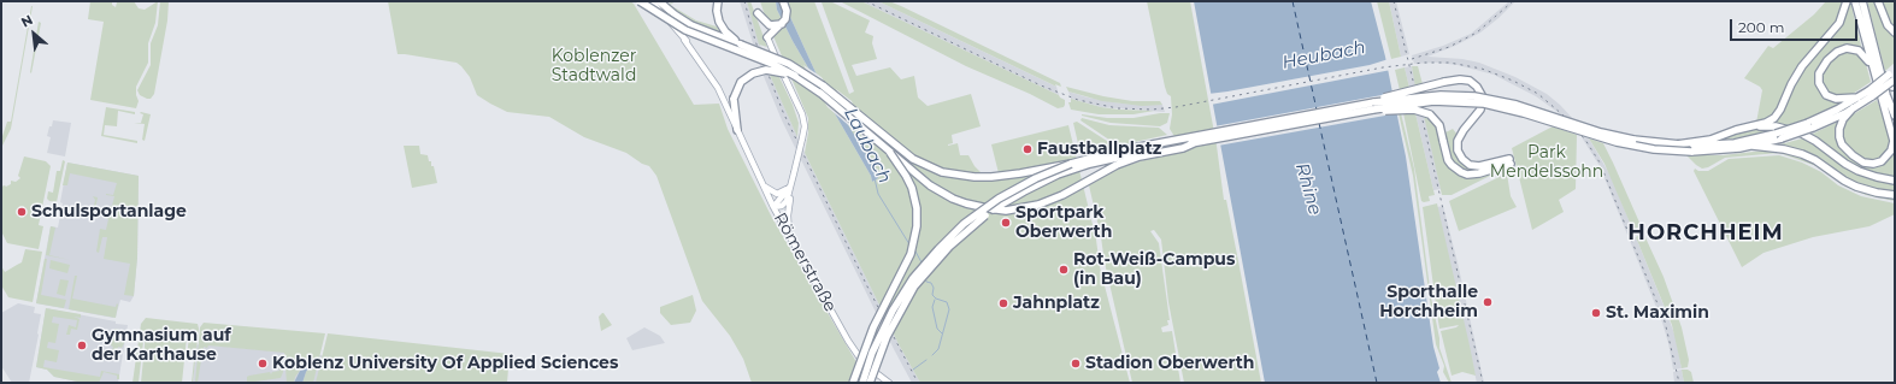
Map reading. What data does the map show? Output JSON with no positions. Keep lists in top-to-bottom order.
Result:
{
  "streets": {
    "main road": ["Römerstraße"]
  },
  "districts": ["HORCHHEIM"],
  "water": ["Heubach", "Laubach", "Rhine"],
  "parks": ["Koblenzer Stadtwald", "Park Mendelssohn"],
  "places": [
    "Faustballplatz",
    "Schulsportanlage",
    "Sportpark Oberwerth",
    "Rot-Weiß-Campus (in Bau)",
    "Sporthalle Horchheim",
    "Jahnplatz",
    "St. Maximin",
    "Gymnasium auf der Karthause",
    "Koblenz University Of Applied Sciences",
    "Stadion Oberwerth"
  ],
  "scale_bar": "200 m",
  "north": "top left"
}
